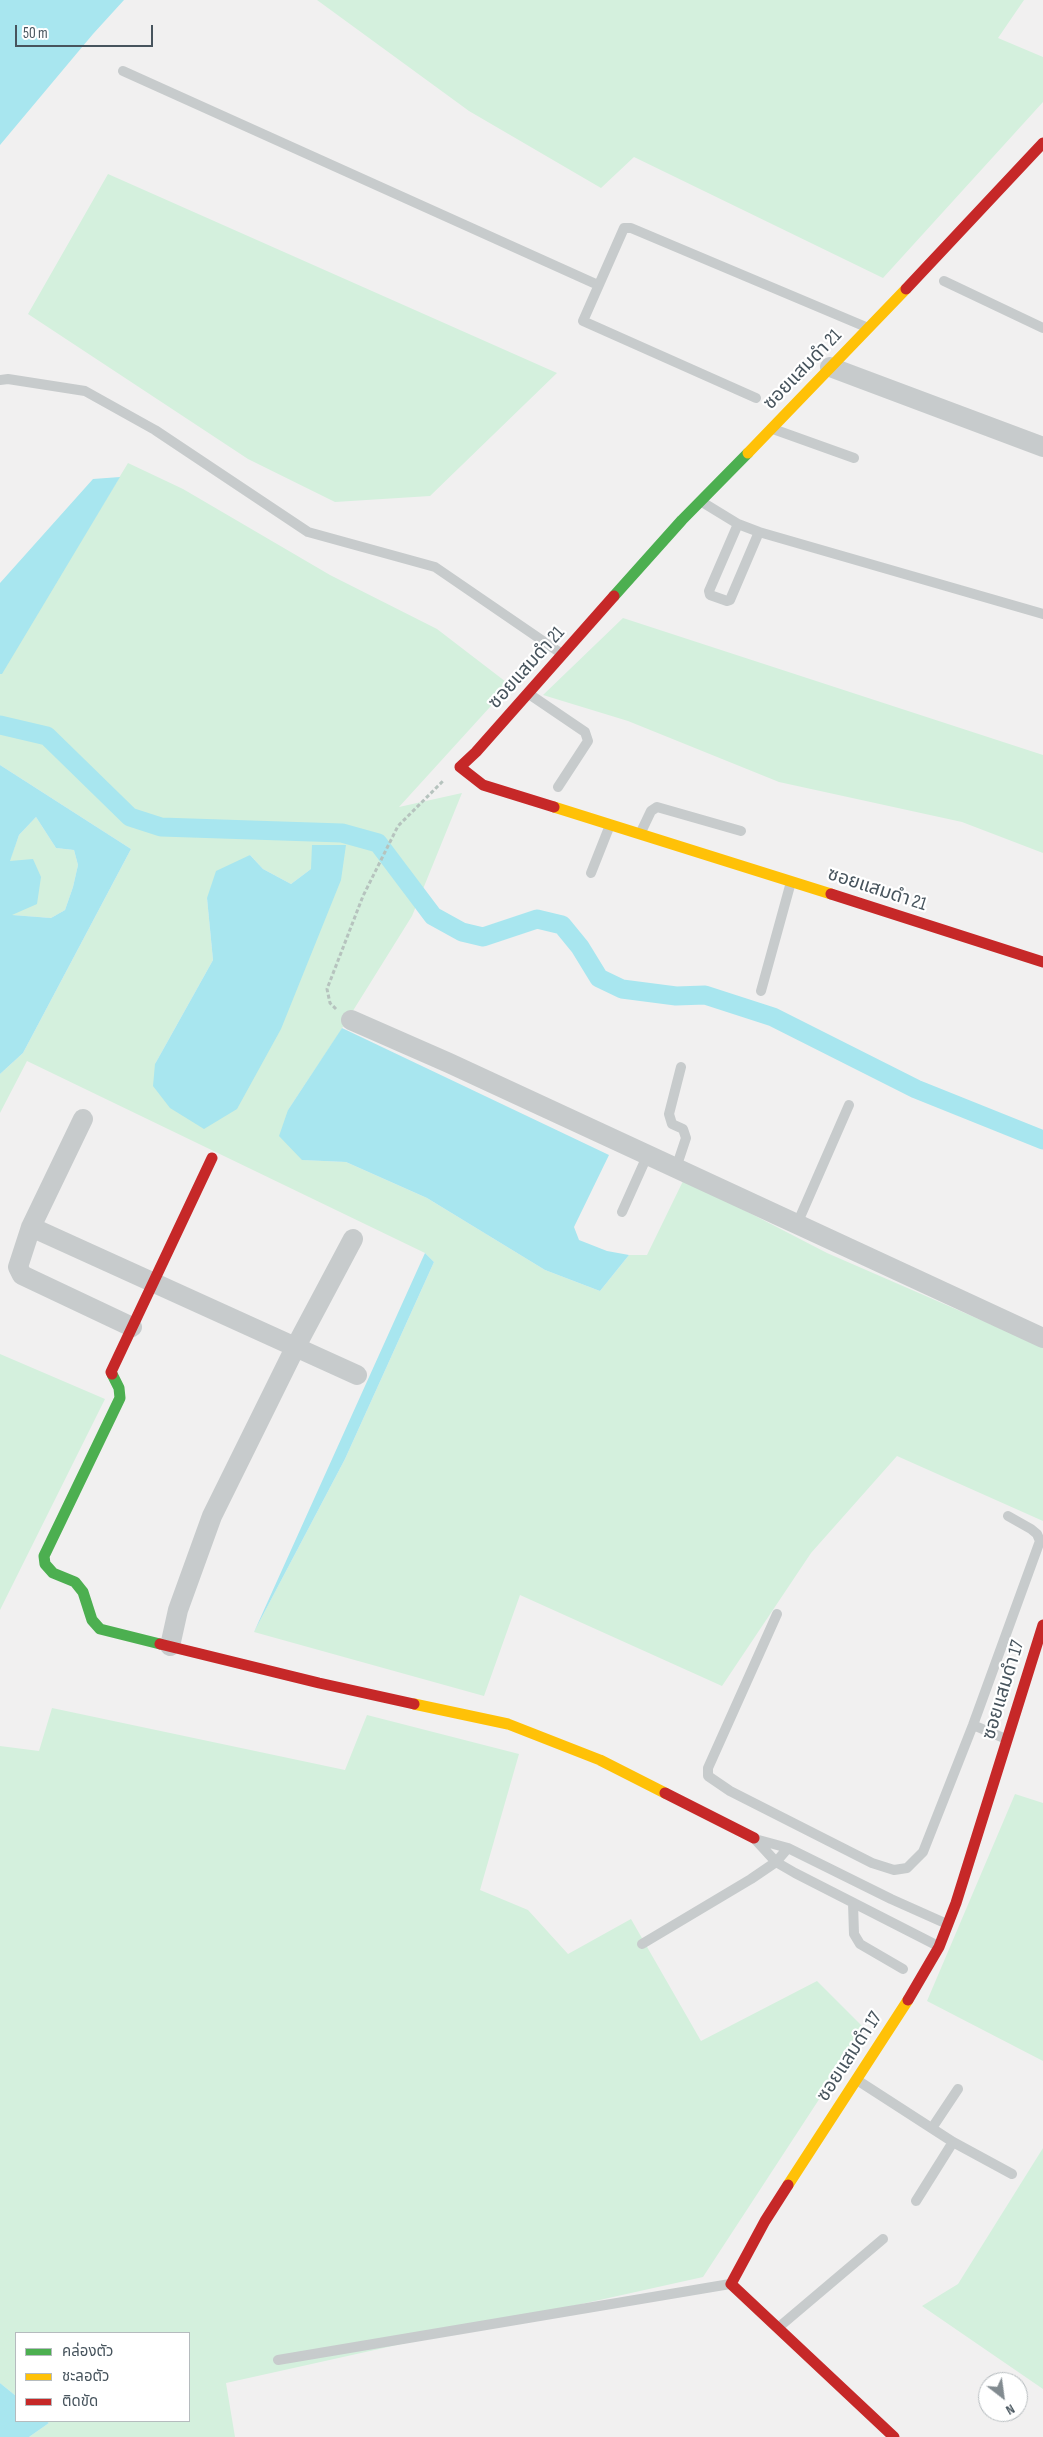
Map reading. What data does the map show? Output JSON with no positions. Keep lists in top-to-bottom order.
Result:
{
  "streets": {
    "street": ["ซอยแสมดำ 21", "ซอยแสมดำ 17"]
  },
  "legend": ["คล่องตัว", "ชะลอตัว", "ติดขัด"],
  "scale_bar": "50 m",
  "north": "bottom right"
}
